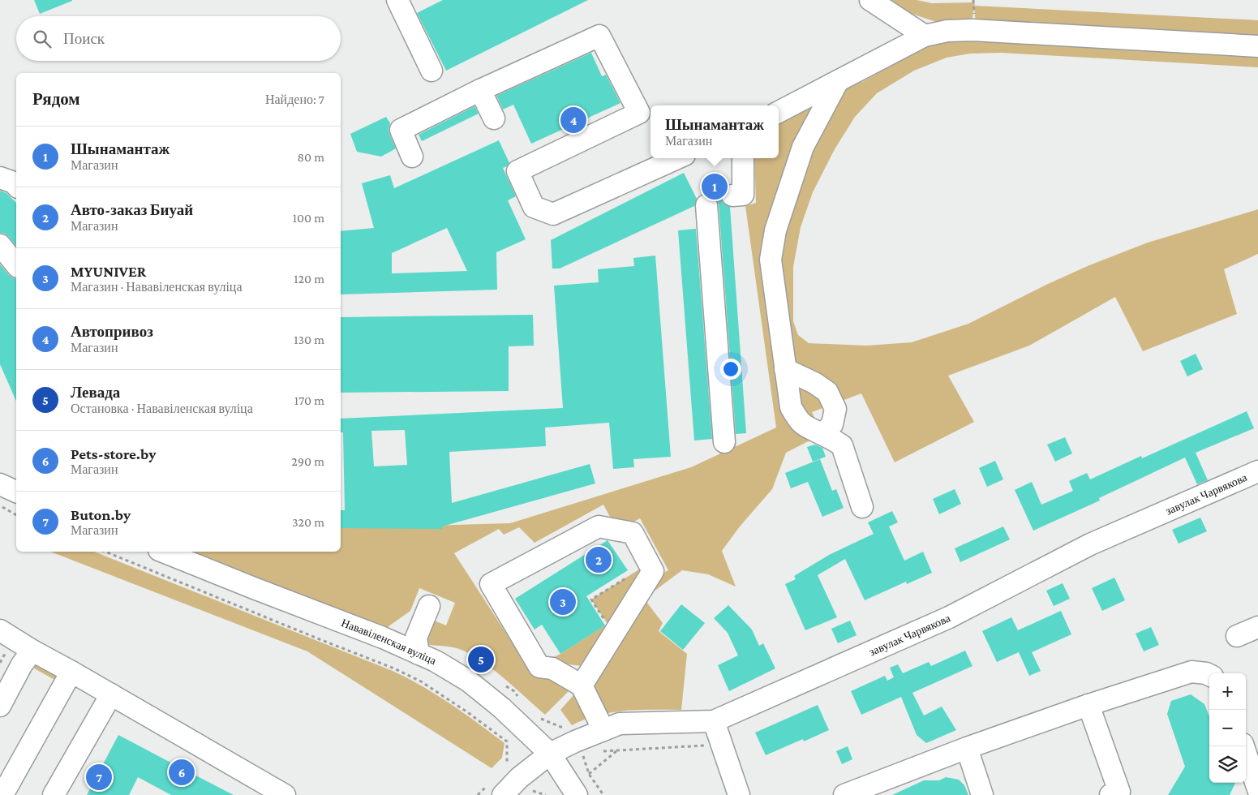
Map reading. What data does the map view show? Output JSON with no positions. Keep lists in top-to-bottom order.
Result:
{
  "streets": {
    "street": ["завулак Чарвякова", "Нававіленская вуліца"]
  },
  "crossings": [
    ["завулак Чарвякова", "Нававіленская вуліца"]
  ],
  "page": {
    "search": "Поиск",
    "heading": ["Рядом", "Найдено: 7"],
    "popup": ["Шынамантаж", "Магазин"],
    "pins": [
      "4",
      "1",
      "2",
      "3",
      "5",
      "6",
      "7"
    ],
    "list": [
      {
        "mark": "1",
        "name": "Шынамантаж",
        "note": "Магазин",
        "value": "80 m"
      },
      {
        "mark": "2",
        "name": "Авто-заказ Биуай",
        "note": "Магазин",
        "value": "100 m"
      },
      {
        "mark": "3",
        "name": "MYUNIVER",
        "note": "Магазин · Нававіленская вуліца",
        "value": "120 m"
      },
      {
        "mark": "4",
        "name": "Автопривоз",
        "note": "Магазин",
        "value": "130 m"
      },
      {
        "mark": "5",
        "name": "Левада",
        "note": "Остановка · Нававіленская вуліца",
        "value": "170 m"
      },
      {
        "mark": "6",
        "name": "Pets-store.by",
        "note": "Магазин",
        "value": "290 m"
      },
      {
        "mark": "7",
        "name": "Buton.by",
        "note": "Магазин",
        "value": "320 m"
      }
    ],
    "map_buttons": ["+", "−"]
  }
}
